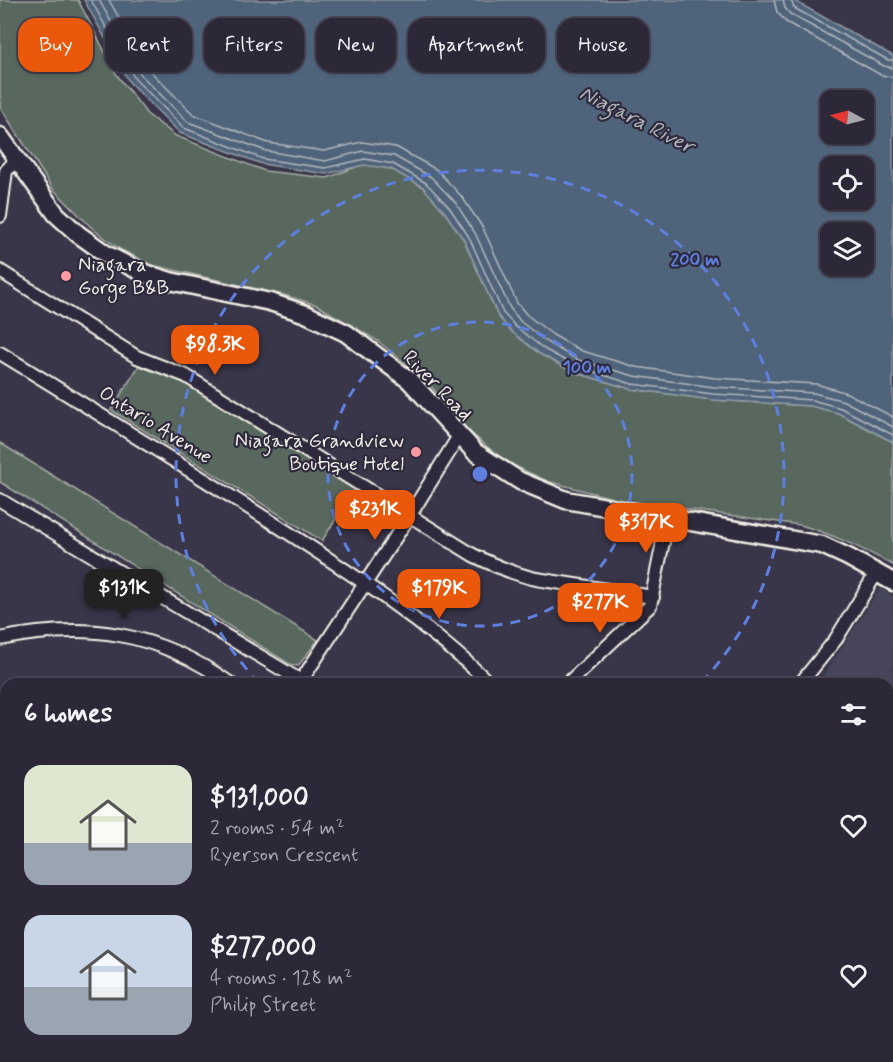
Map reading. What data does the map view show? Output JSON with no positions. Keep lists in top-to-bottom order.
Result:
{
  "streets": {
    "main road": ["River Road"],
    "street": ["Ontario Avenue"]
  },
  "water": ["Niagara River"],
  "places": ["Niagara Gorge B&B", "Niagara Grandview Boutique Hotel"],
  "north": "left",
  "page": {
    "chip": [
      "Buy",
      "Rent",
      "Filters",
      "New",
      "Apartment",
      "House"
    ],
    "price": [
      "$98.3K",
      "$231K",
      "$317K",
      "$131K",
      "$179K",
      "$277K"
    ],
    "heading": "6 homes",
    "list": [
      {
        "name": "$131,000",
        "note": "2 rooms · 54 m² · Ryerson Crescent"
      },
      {
        "name": "$277,000",
        "note": "4 rooms · 128 m² · Philip Street"
      }
    ]
  },
  "rings": ["200 m", "100 m"]
}
